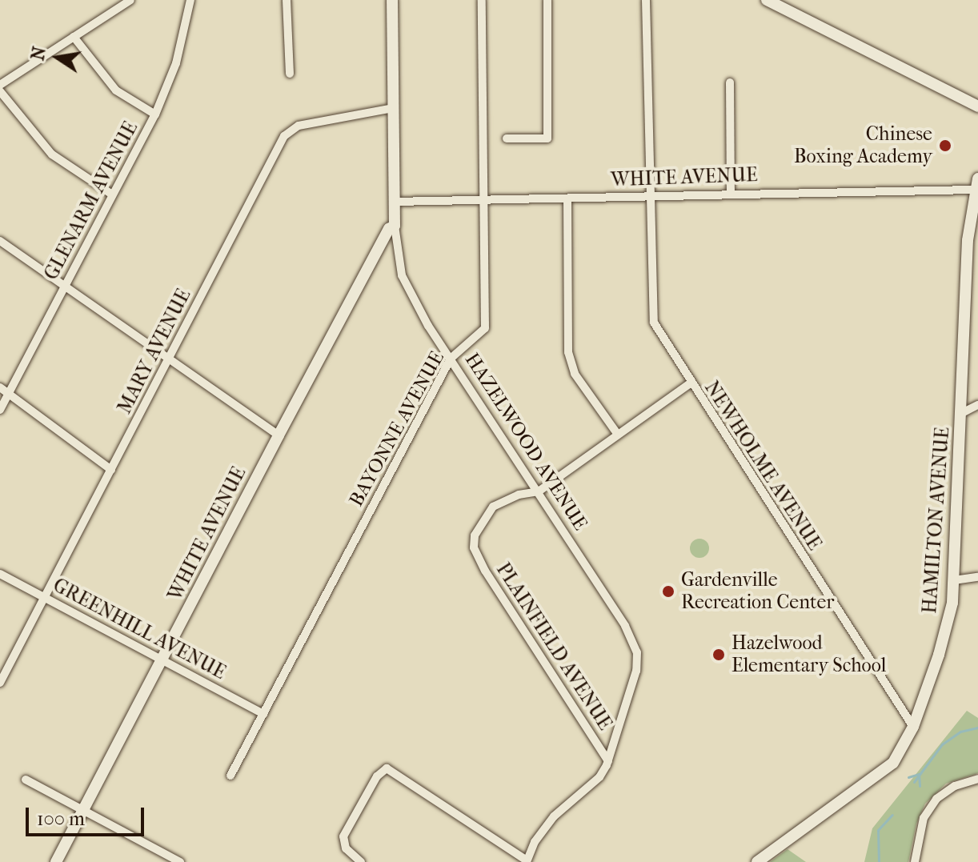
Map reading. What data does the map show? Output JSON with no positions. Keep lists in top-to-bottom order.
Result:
{
  "streets": {
    "street": [
      "WHITE AVENUE",
      "GLENARM AVENUE",
      "MARY AVENUE",
      "BAYONNE AVENUE",
      "HAZELWOOD AVENUE",
      "NEWHOLME AVENUE",
      "HAMILTON AVENUE",
      "GREENHILL AVENUE",
      "PLAINFIELD AVENUE"
    ]
  },
  "crossings": [
    ["WHITE AVENUE", "BAYONNE AVENUE"],
    ["WHITE AVENUE", "HAZELWOOD AVENUE"],
    ["WHITE AVENUE", "NEWHOLME AVENUE"],
    ["WHITE AVENUE", "HAMILTON AVENUE"],
    ["WHITE AVENUE", "GREENHILL AVENUE"],
    ["MARY AVENUE", "HAZELWOOD AVENUE"],
    ["MARY AVENUE", "GREENHILL AVENUE"],
    ["BAYONNE AVENUE", "HAZELWOOD AVENUE"],
    ["BAYONNE AVENUE", "GREENHILL AVENUE"],
    ["HAZELWOOD AVENUE", "PLAINFIELD AVENUE"],
    ["NEWHOLME AVENUE", "HAMILTON AVENUE"]
  ],
  "places": ["Chinese Boxing Academy", "Gardenville Recreation Center", "Hazelwood Elementary School"],
  "scale_bar": "100 m",
  "north": "left"
}
